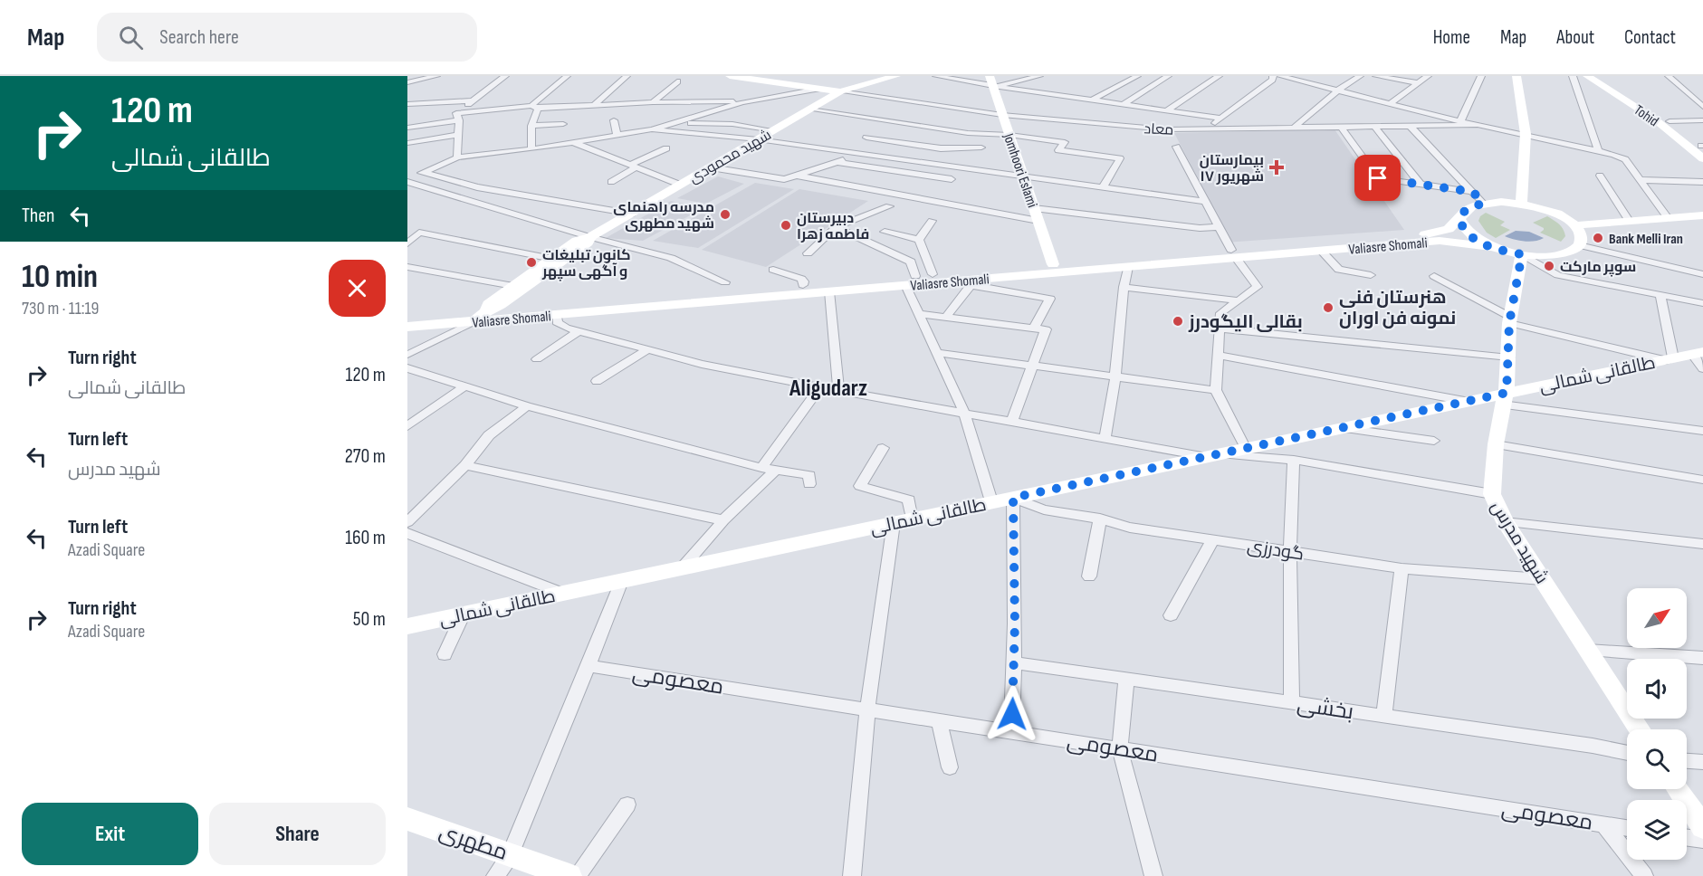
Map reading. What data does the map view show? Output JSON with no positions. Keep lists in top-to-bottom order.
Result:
{
  "streets": {
    "main road": [
      "Tohid",
      "شهید محمودی",
      "Jomhoori Eslami",
      "Valiasre Shomali",
      "طالقانی شمالی",
      "شهید مدرس",
      "مطهری"
    ],
    "street": [
      "معاد",
      "گودرزی",
      "معصومی",
      "بخشی"
    ]
  },
  "crossings": [
    ["معاد", "شهید محمودی"],
    ["معاد", "Jomhoori Eslami"],
    ["شهید محمودی", "Valiasre Shomali"],
    ["Jomhoori Eslami", "Valiasre Shomali"],
    ["طالقانی شمالی", "شهید مدرس"],
    ["طالقانی شمالی", "گودرزی"],
    ["شهید مدرس", "گودرزی"]
  ],
  "districts": ["Aligudarz"],
  "places": {
    "health": ["بیمارستان ۱۷ شهریور"],
    "other": [
      "مدرسه راهنمای شهید مطهری",
      "دبیرستان فاطمه زهرا",
      "Bank Melli Iran",
      "کانون تبلیغات و آگهی سپهر",
      "سوپر مارکت",
      "هنرستان فنی نمونه فن اوران",
      "بقالی الیگودرز"
    ]
  },
  "north": "top right",
  "page": {
    "header": "Map",
    "search": "Search here",
    "nav": [
      "Home",
      "Map",
      "About",
      "Contact"
    ],
    "turn": ["120 m", "طالقانی شمالی"],
    "then": "Then",
    "heading": ["10 min", "730 m · 11:19"],
    "list": [
      {
        "name": "Turn right",
        "note": "طالقانی شمالی",
        "value": "120 m"
      },
      {
        "name": "Turn left",
        "note": "شهید مدرس",
        "value": "270 m"
      },
      {
        "name": "Turn left",
        "note": "Azadi Square",
        "value": "160 m"
      },
      {
        "name": "Turn right",
        "note": "Azadi Square",
        "value": "50 m"
      }
    ],
    "buttons": ["Exit", "Share"]
  }
}
